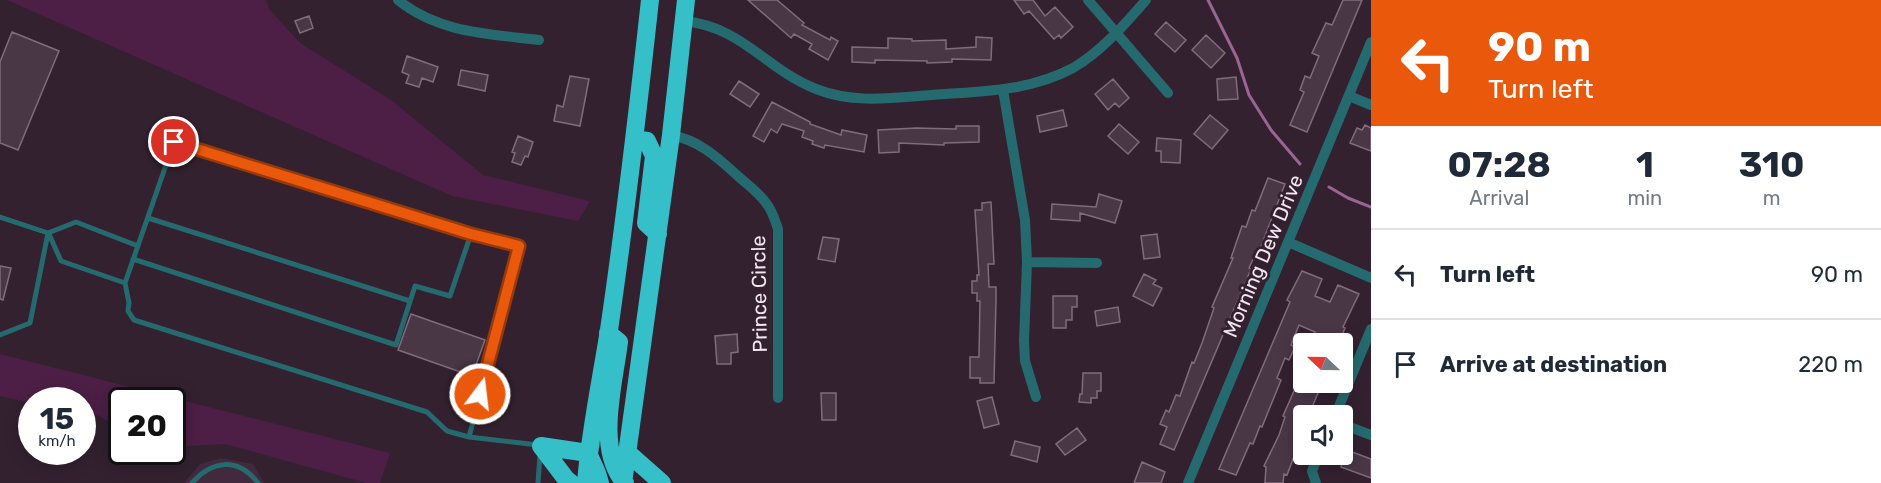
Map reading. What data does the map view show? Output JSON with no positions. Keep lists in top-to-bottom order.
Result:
{
  "streets": {
    "street": ["Morning Dew Drive", "Prince Circle"]
  },
  "north": "left",
  "page": {
    "turn": ["90 m", "Turn left"],
    "eta": [
      "07:28",
      "Arrival",
      "1",
      "min",
      "310",
      "m"
    ],
    "list": [
      {
        "name": "Turn left",
        "value": "90 m"
      },
      {
        "name": "Arrive at destination",
        "value": "220 m"
      }
    ],
    "speed": "15 km/h",
    "limit": "20"
  }
}
